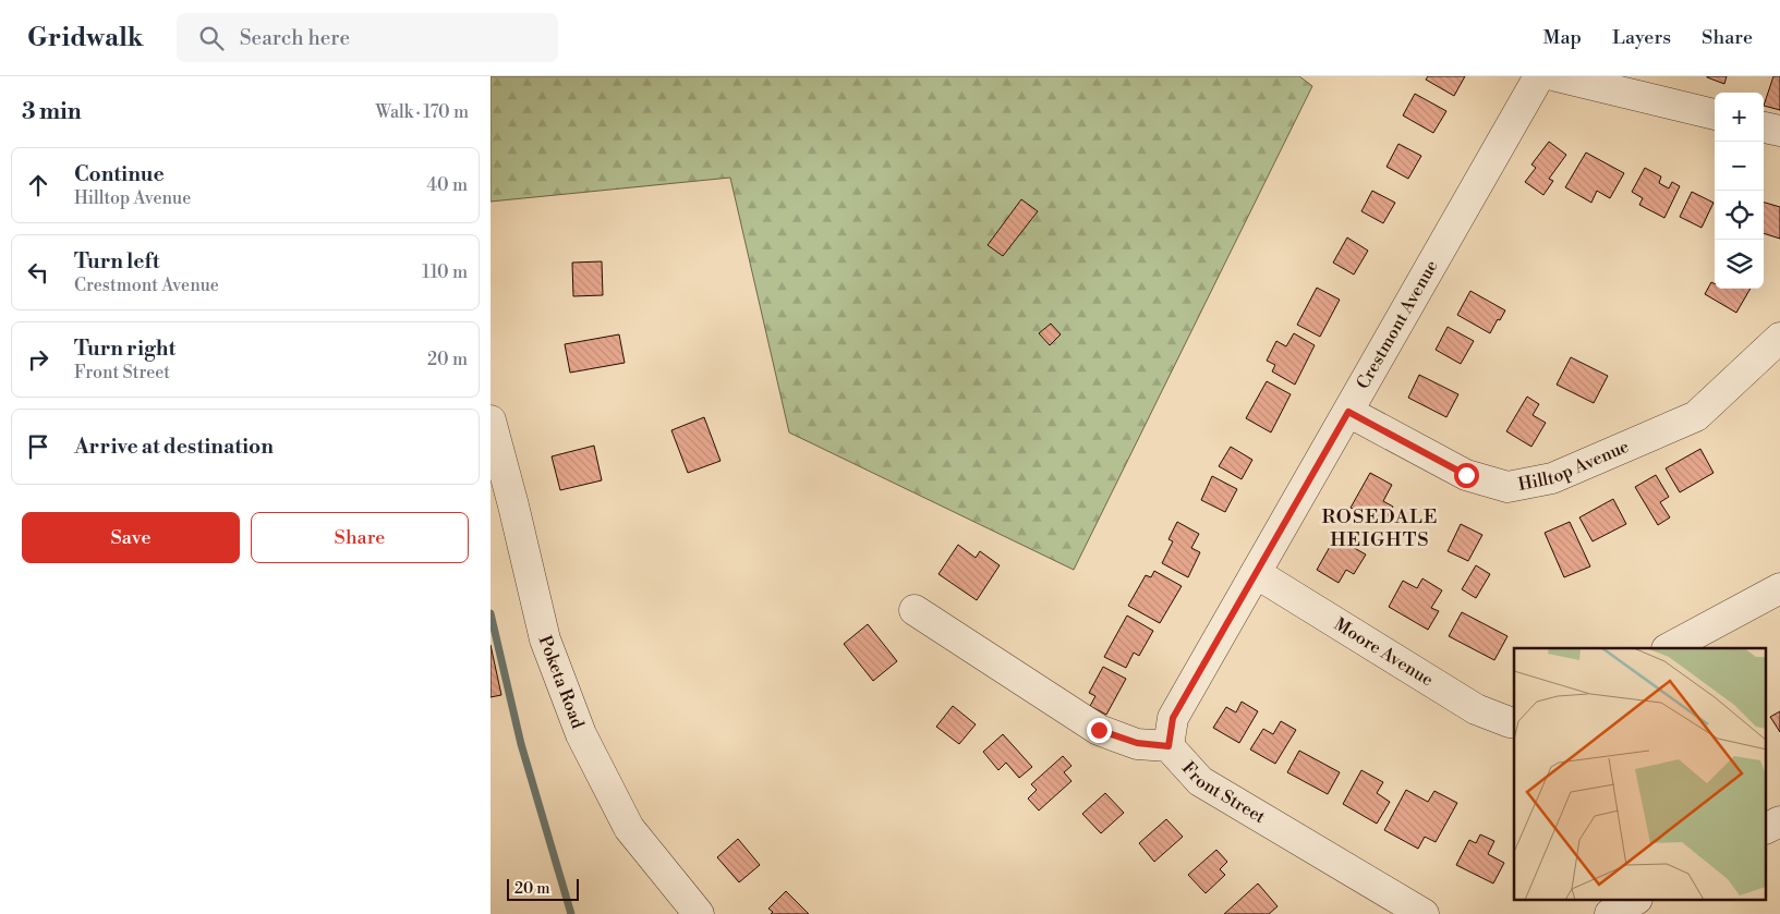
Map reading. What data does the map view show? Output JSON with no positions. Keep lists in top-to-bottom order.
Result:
{
  "streets": {
    "street": [
      "Crestmont Avenue",
      "Hilltop Avenue",
      "Moore Avenue",
      "Poketa Road",
      "Front Street"
    ]
  },
  "crossings": [
    ["Crestmont Avenue", "Hilltop Avenue"],
    ["Crestmont Avenue", "Moore Avenue"],
    ["Crestmont Avenue", "Front Street"]
  ],
  "districts": ["ROSEDALE HEIGHTS"],
  "scale_bar": "20 m",
  "page": {
    "header": "Gridwalk",
    "search": "Search here",
    "nav": ["Map", "Layers", "Share"],
    "heading": ["3 min", "Walk · 170 m"],
    "map_buttons": ["+", "−"],
    "list": [
      ["Continue", "Hilltop Avenue", "40 m"],
      ["Turn left", "Crestmont Avenue", "110 m"],
      ["Turn right", "Front Street", "20 m"],
      "Arrive at destination"
    ],
    "buttons": ["Save", "Share"],
    "scale": "20 m"
  }
}
